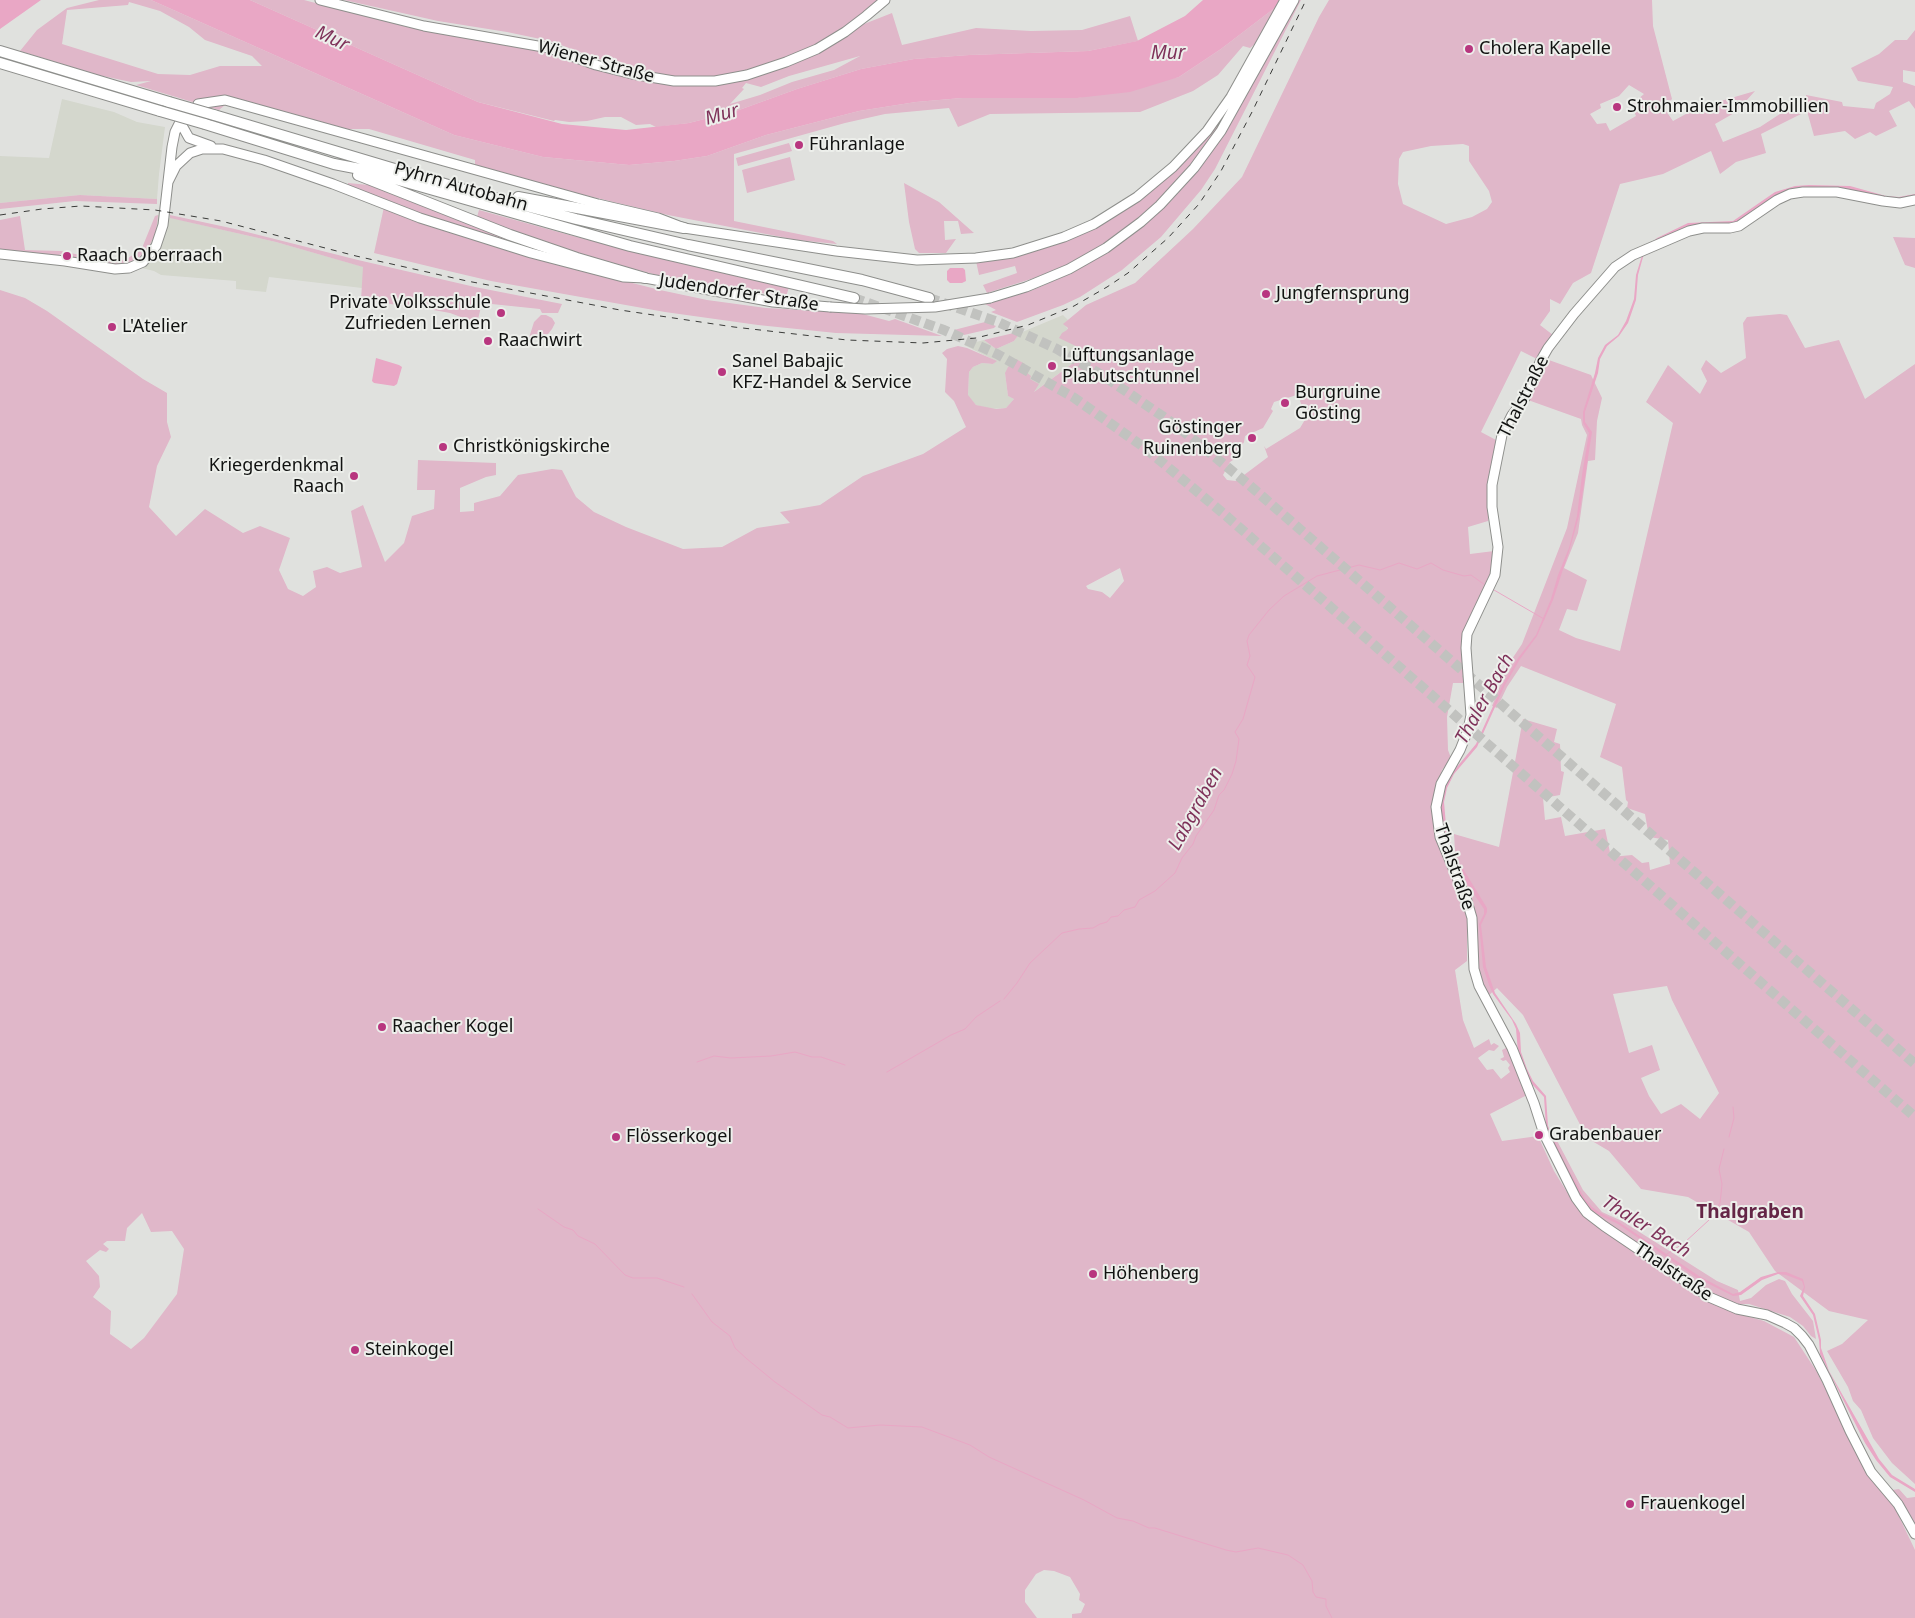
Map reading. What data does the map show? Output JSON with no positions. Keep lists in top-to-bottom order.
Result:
{
  "streets": {
    "highway": ["Pyhrn Autobahn"],
    "main road": ["Wiener Straße", "Judendorfer Straße", "Thalstraße"]
  },
  "districts": ["Thalgraben"],
  "water": ["Mur", "Thaler Bach", "Labgraben"],
  "places": [
    "Cholera Kapelle",
    "Strohmaier-Immobillien",
    "Führanlage",
    "Raach Oberraach",
    "Jungfernsprung",
    "Private Volksschule Zufrieden Lernen",
    "L'Atelier",
    "Raachwirt",
    "Lüftungsanlage Plabutschtunnel",
    "Sanel Babajic KFZ-Handel & Service",
    "Burgruine Gösting",
    "Göstinger Ruinenberg",
    "Christkönigskirche",
    "Kriegerdenkmal Raach",
    "Raacher Kogel",
    "Grabenbauer",
    "Flösserkogel",
    "Höhenberg",
    "Steinkogel",
    "Frauenkogel"
  ]
}
